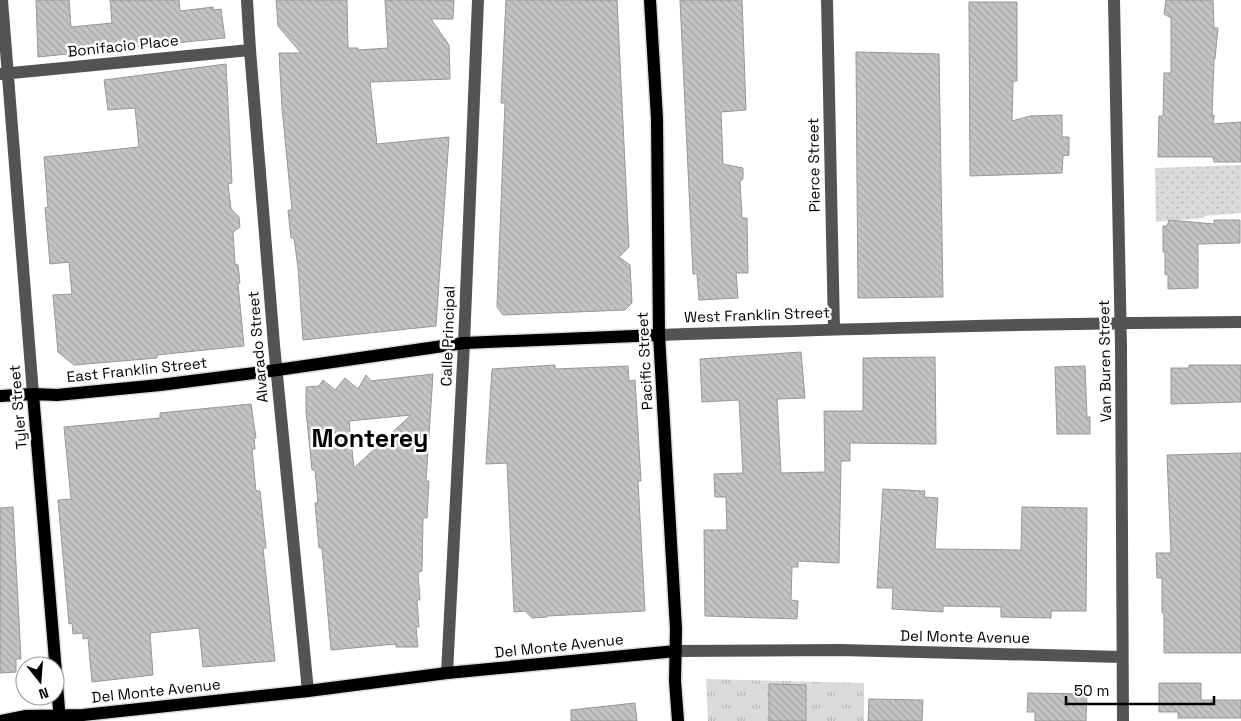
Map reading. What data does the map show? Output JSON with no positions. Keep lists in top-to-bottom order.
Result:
{
  "streets": {
    "main road": [
      "West Franklin Street",
      "Pacific Street",
      "East Franklin Street",
      "Tyler Street",
      "Del Monte Avenue"
    ],
    "street": [
      "Bonifacio Place",
      "Pierce Street",
      "Calle Principal",
      "Alvarado Street",
      "Van Buren Street"
    ]
  },
  "crossings": [
    ["Bonifacio Place", "Alvarado Street"],
    ["Bonifacio Place", "Tyler Street"],
    ["Pierce Street", "West Franklin Street"],
    ["West Franklin Street", "Calle Principal"],
    ["West Franklin Street", "Alvarado Street"],
    ["West Franklin Street", "Pacific Street"],
    ["West Franklin Street", "Van Buren Street"],
    ["West Franklin Street", "East Franklin Street"],
    ["Calle Principal", "Del Monte Avenue"],
    ["Alvarado Street", "East Franklin Street"],
    ["Alvarado Street", "Del Monte Avenue"],
    ["Pacific Street", "Del Monte Avenue"],
    ["Van Buren Street", "Del Monte Avenue"],
    ["East Franklin Street", "Tyler Street"],
    ["Tyler Street", "Del Monte Avenue"]
  ],
  "districts": ["Monterey"],
  "scale_bar": "50 m",
  "north": "bottom"
}
